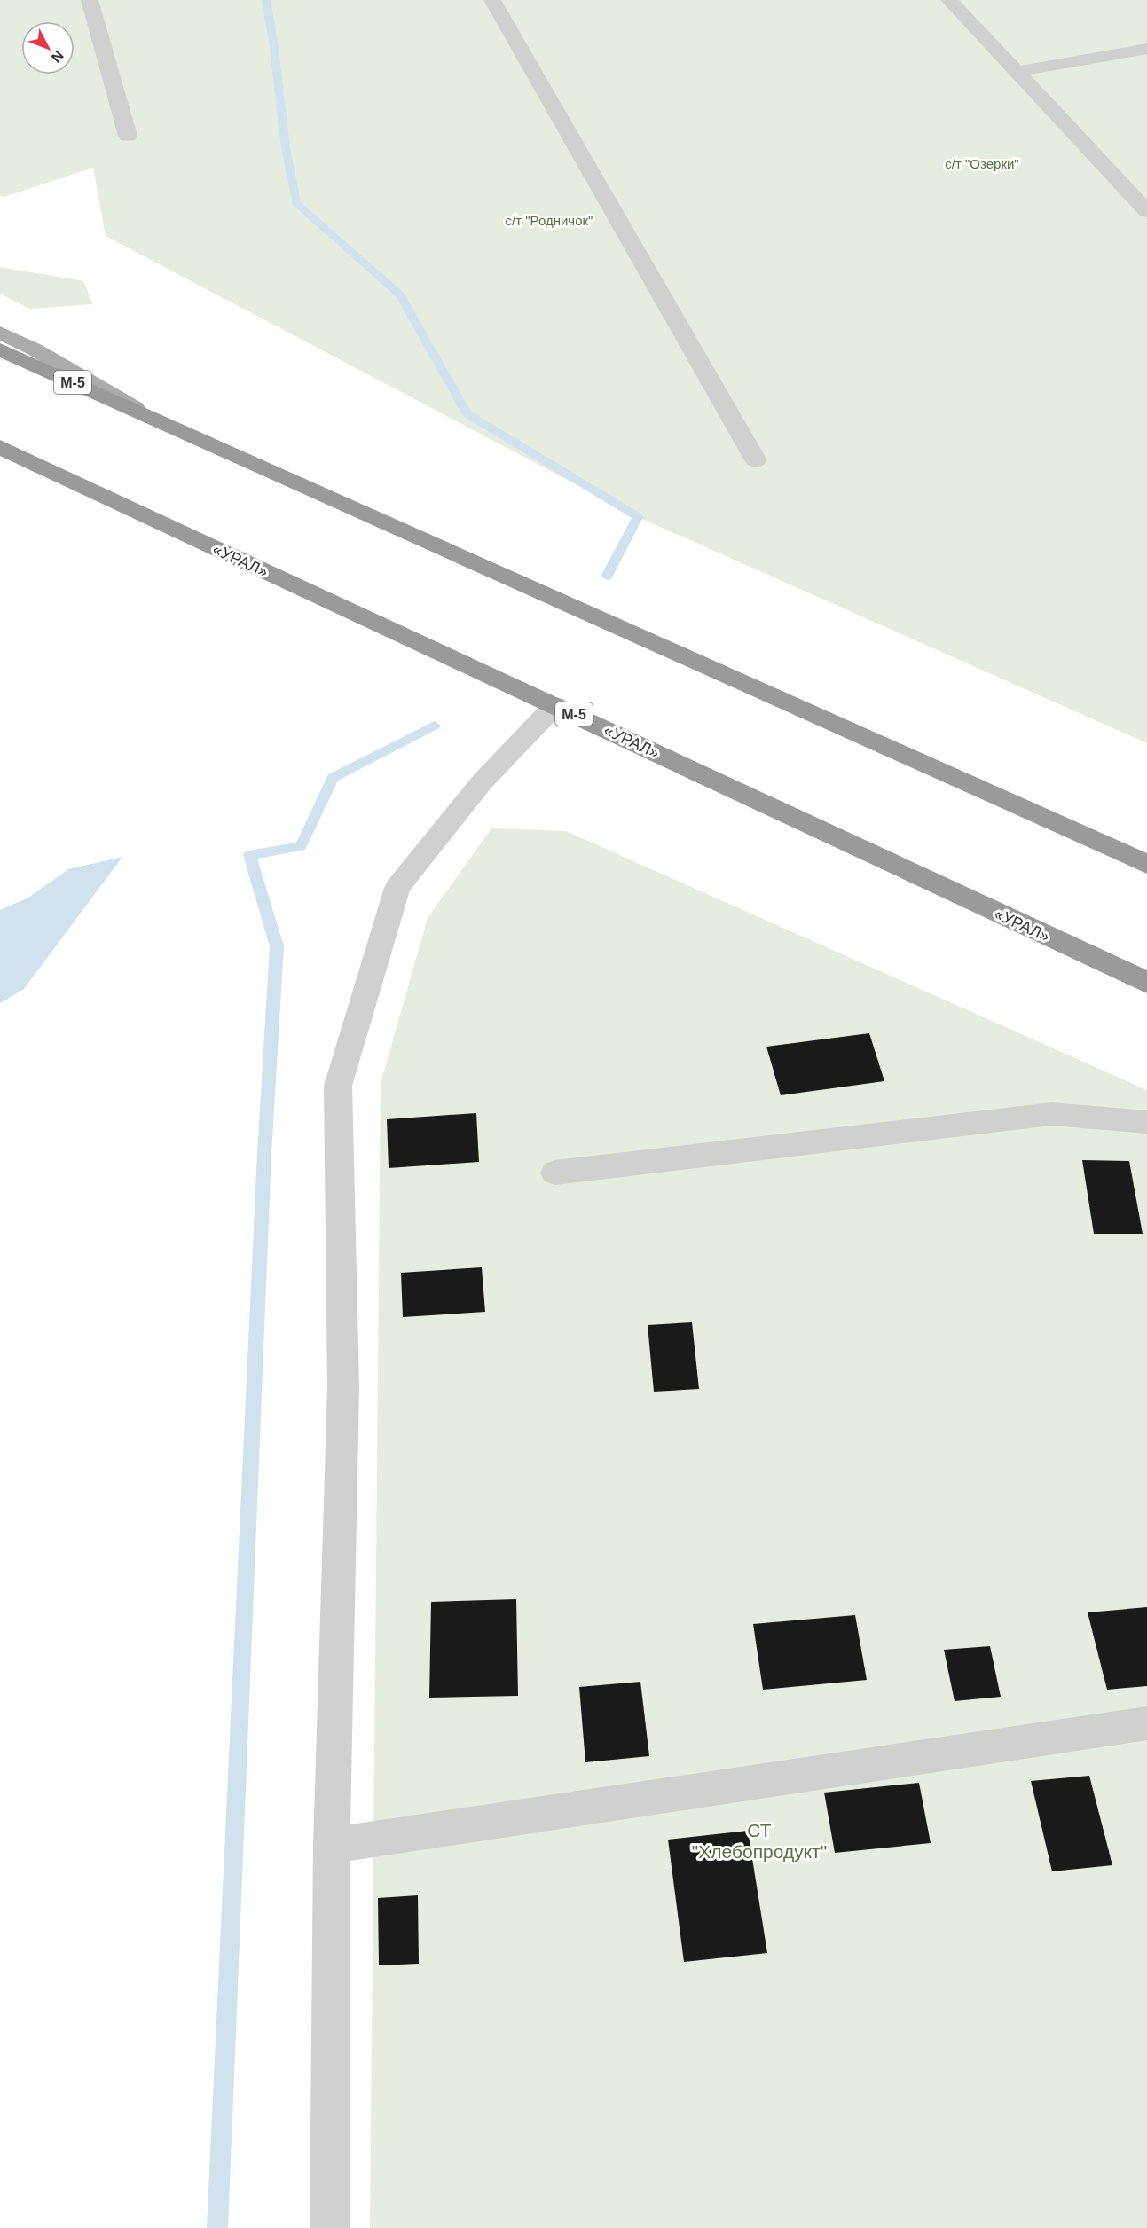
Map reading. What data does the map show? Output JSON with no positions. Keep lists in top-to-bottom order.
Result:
{
  "streets": {
    "highway": ["М-5", "«УРАЛ»"]
  },
  "parks": ["с/т \"Озерки\"", "с/т \"Родничок\"", "СТ \"Хлебопродукт\""],
  "north": "bottom right"
}
